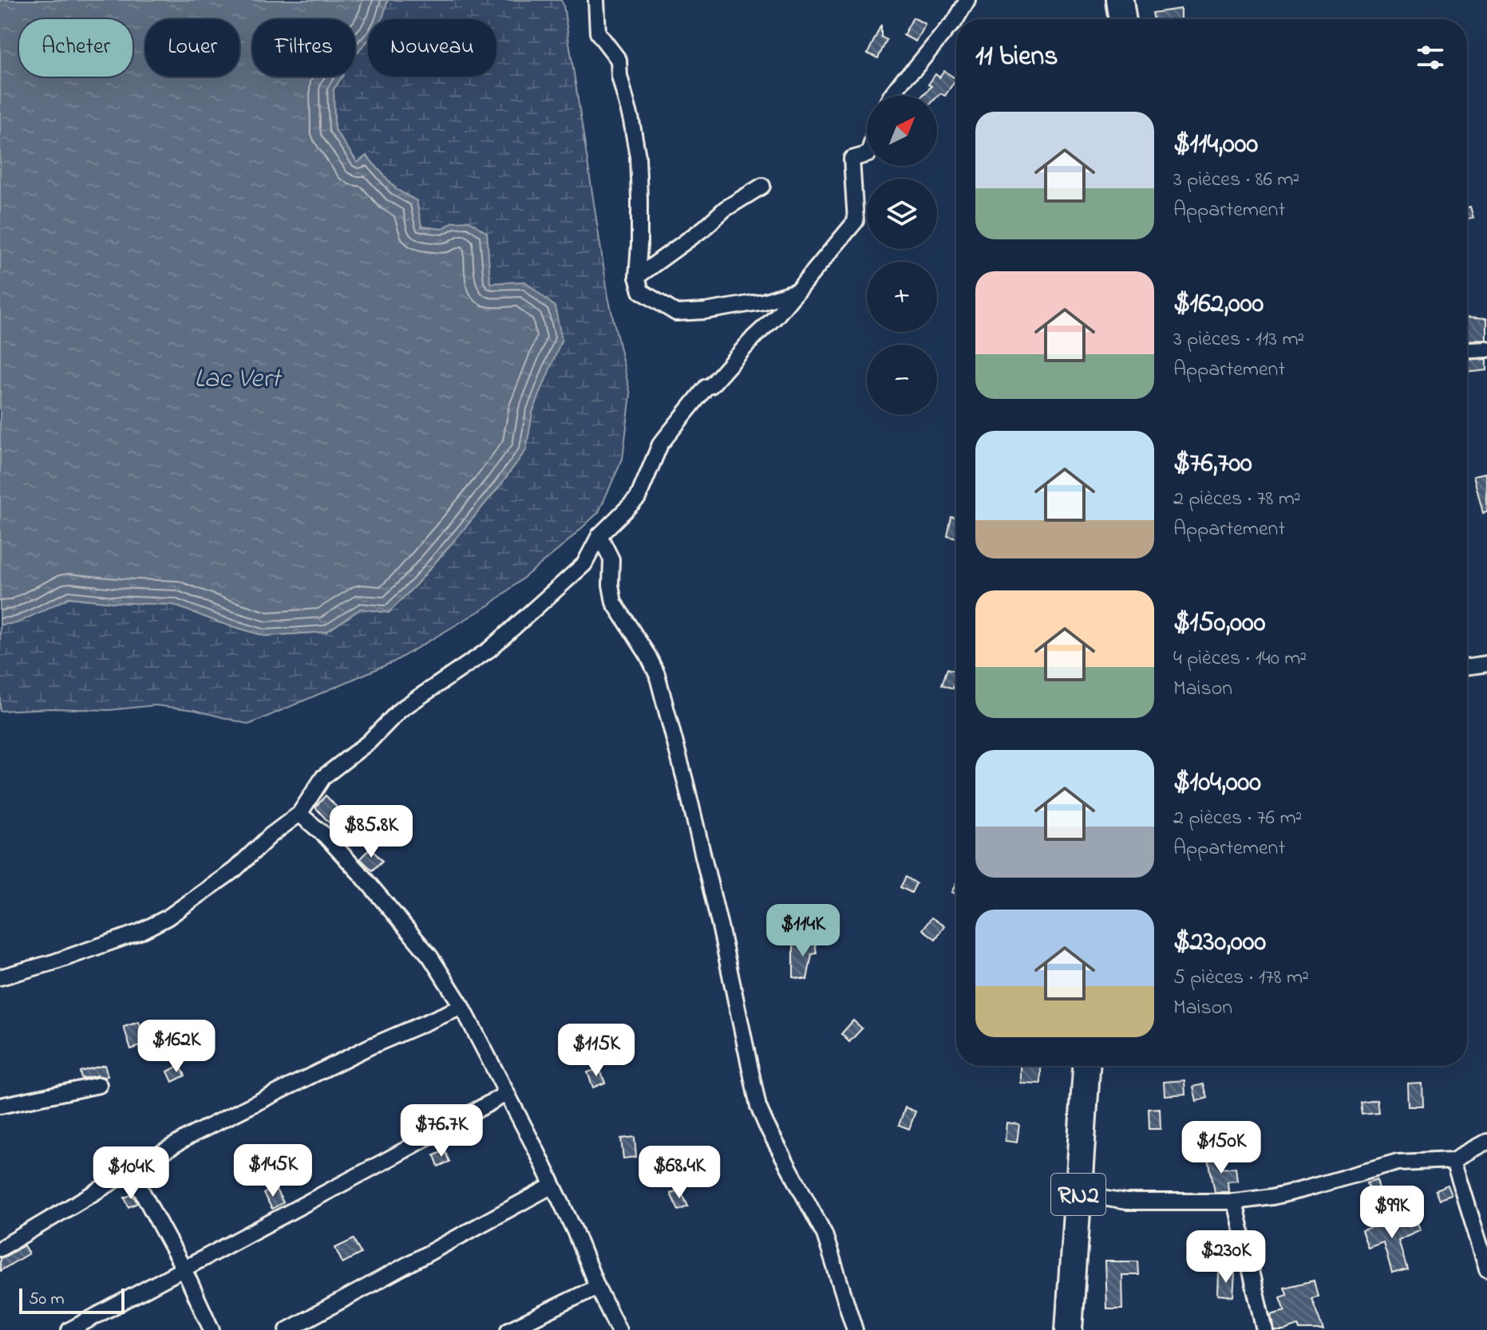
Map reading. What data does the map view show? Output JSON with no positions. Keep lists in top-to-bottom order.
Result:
{
  "streets": {
    "highway": ["RN2"]
  },
  "water": ["Lac Vert"],
  "scale_bar": "50 m",
  "north": "top right",
  "page": {
    "chip": [
      "Acheter",
      "Louer",
      "Filtres",
      "Nouveau"
    ],
    "heading": "11 biens",
    "map_buttons": ["+", "−"],
    "list": [
      {
        "name": "$114,000",
        "note": "3 pièces · 86 m² · Appartement"
      },
      {
        "name": "$162,000",
        "note": "3 pièces · 113 m² · Appartement"
      },
      {
        "name": "$76,700",
        "note": "2 pièces · 78 m² · Appartement"
      },
      {
        "name": "$150,000",
        "note": "4 pièces · 140 m² · Maison"
      },
      {
        "name": "$104,000",
        "note": "2 pièces · 76 m² · Appartement"
      },
      {
        "name": "$230,000",
        "note": "5 pièces · 178 m² · Maison"
      }
    ],
    "price": [
      "$85.8K",
      "$114K",
      "$162K",
      "$115K",
      "$76.7K",
      "$150K",
      "$145K",
      "$68.4K",
      "$104K",
      "$99K",
      "$230K"
    ],
    "scale": "50 m"
  }
}
